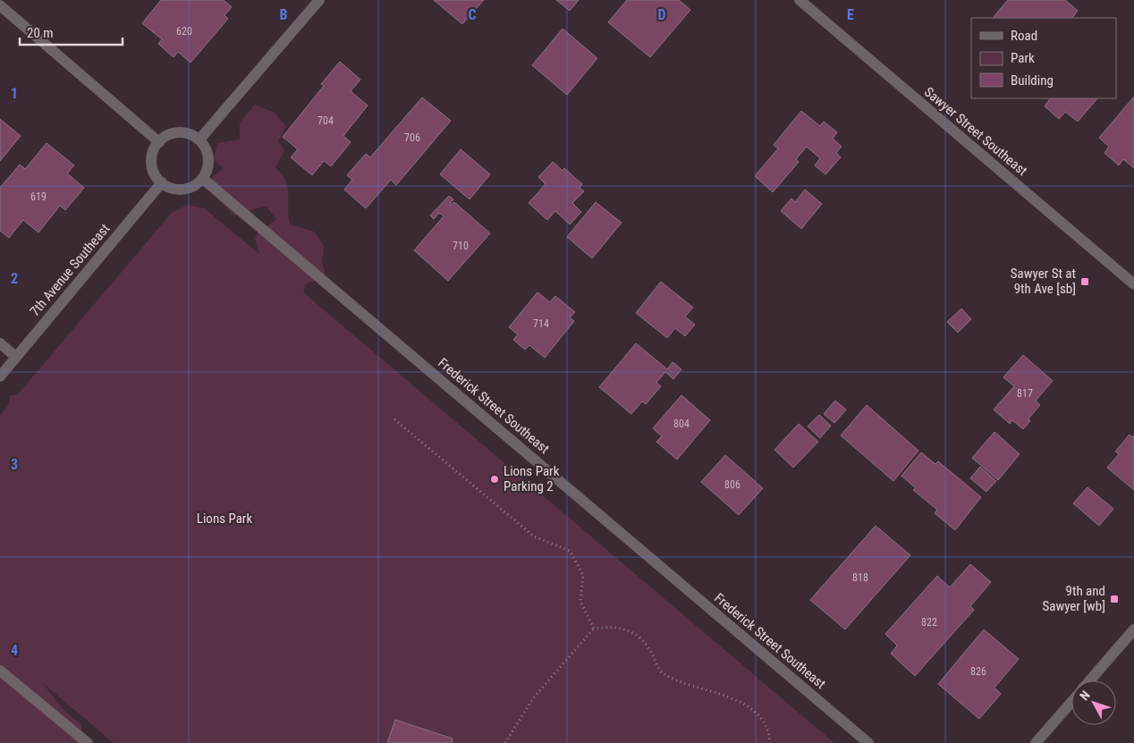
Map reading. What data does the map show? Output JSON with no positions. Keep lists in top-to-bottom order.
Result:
{
  "streets": {
    "street": ["Sawyer Street Southeast", "7th Avenue Southeast", "Frederick Street Southeast"]
  },
  "crossings": [
    ["7th Avenue Southeast", "Frederick Street Southeast"]
  ],
  "parks": ["Lions Park"],
  "places": {
    "transit": ["Sawyer St at 9th Ave [sb]", "9th and Sawyer [wb]"],
    "other": ["Lions Park Parking 2"]
  },
  "house_numbers": [
    "620",
    "704",
    "706",
    "619",
    "710",
    "714",
    "817",
    "804",
    "806",
    "818",
    "822",
    "826"
  ],
  "legend": ["Road", "Park", "Building"],
  "scale_bar": "20 m",
  "north": "top left",
  "grid": {
    "columns": [
      "B",
      "C",
      "D",
      "E"
    ],
    "rows": [
      "1",
      "2",
      "3",
      "4"
    ]
  }
}
